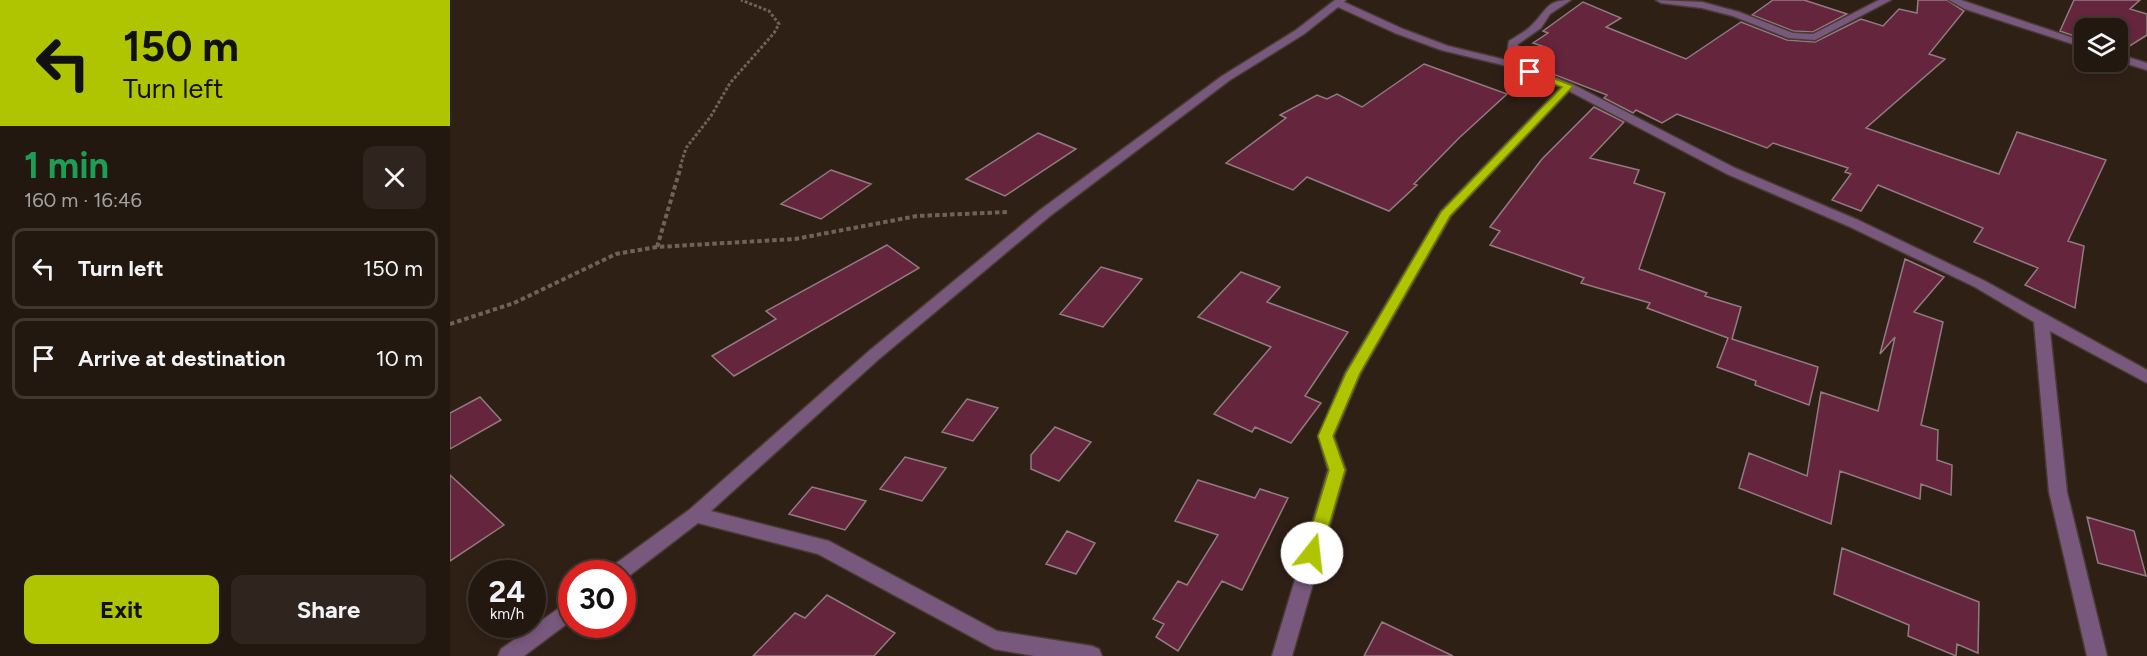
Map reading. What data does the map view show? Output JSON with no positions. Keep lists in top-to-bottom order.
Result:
{
  "page": {
    "turn": ["150 m", "Turn left"],
    "heading": ["1 min", "160 m · 16:46"],
    "list": [
      {
        "name": "Turn left",
        "value": "150 m"
      },
      {
        "name": "Arrive at destination",
        "value": "10 m"
      }
    ],
    "speed": "24 km/h",
    "limit": "30",
    "buttons": ["Exit", "Share"]
  }
}
